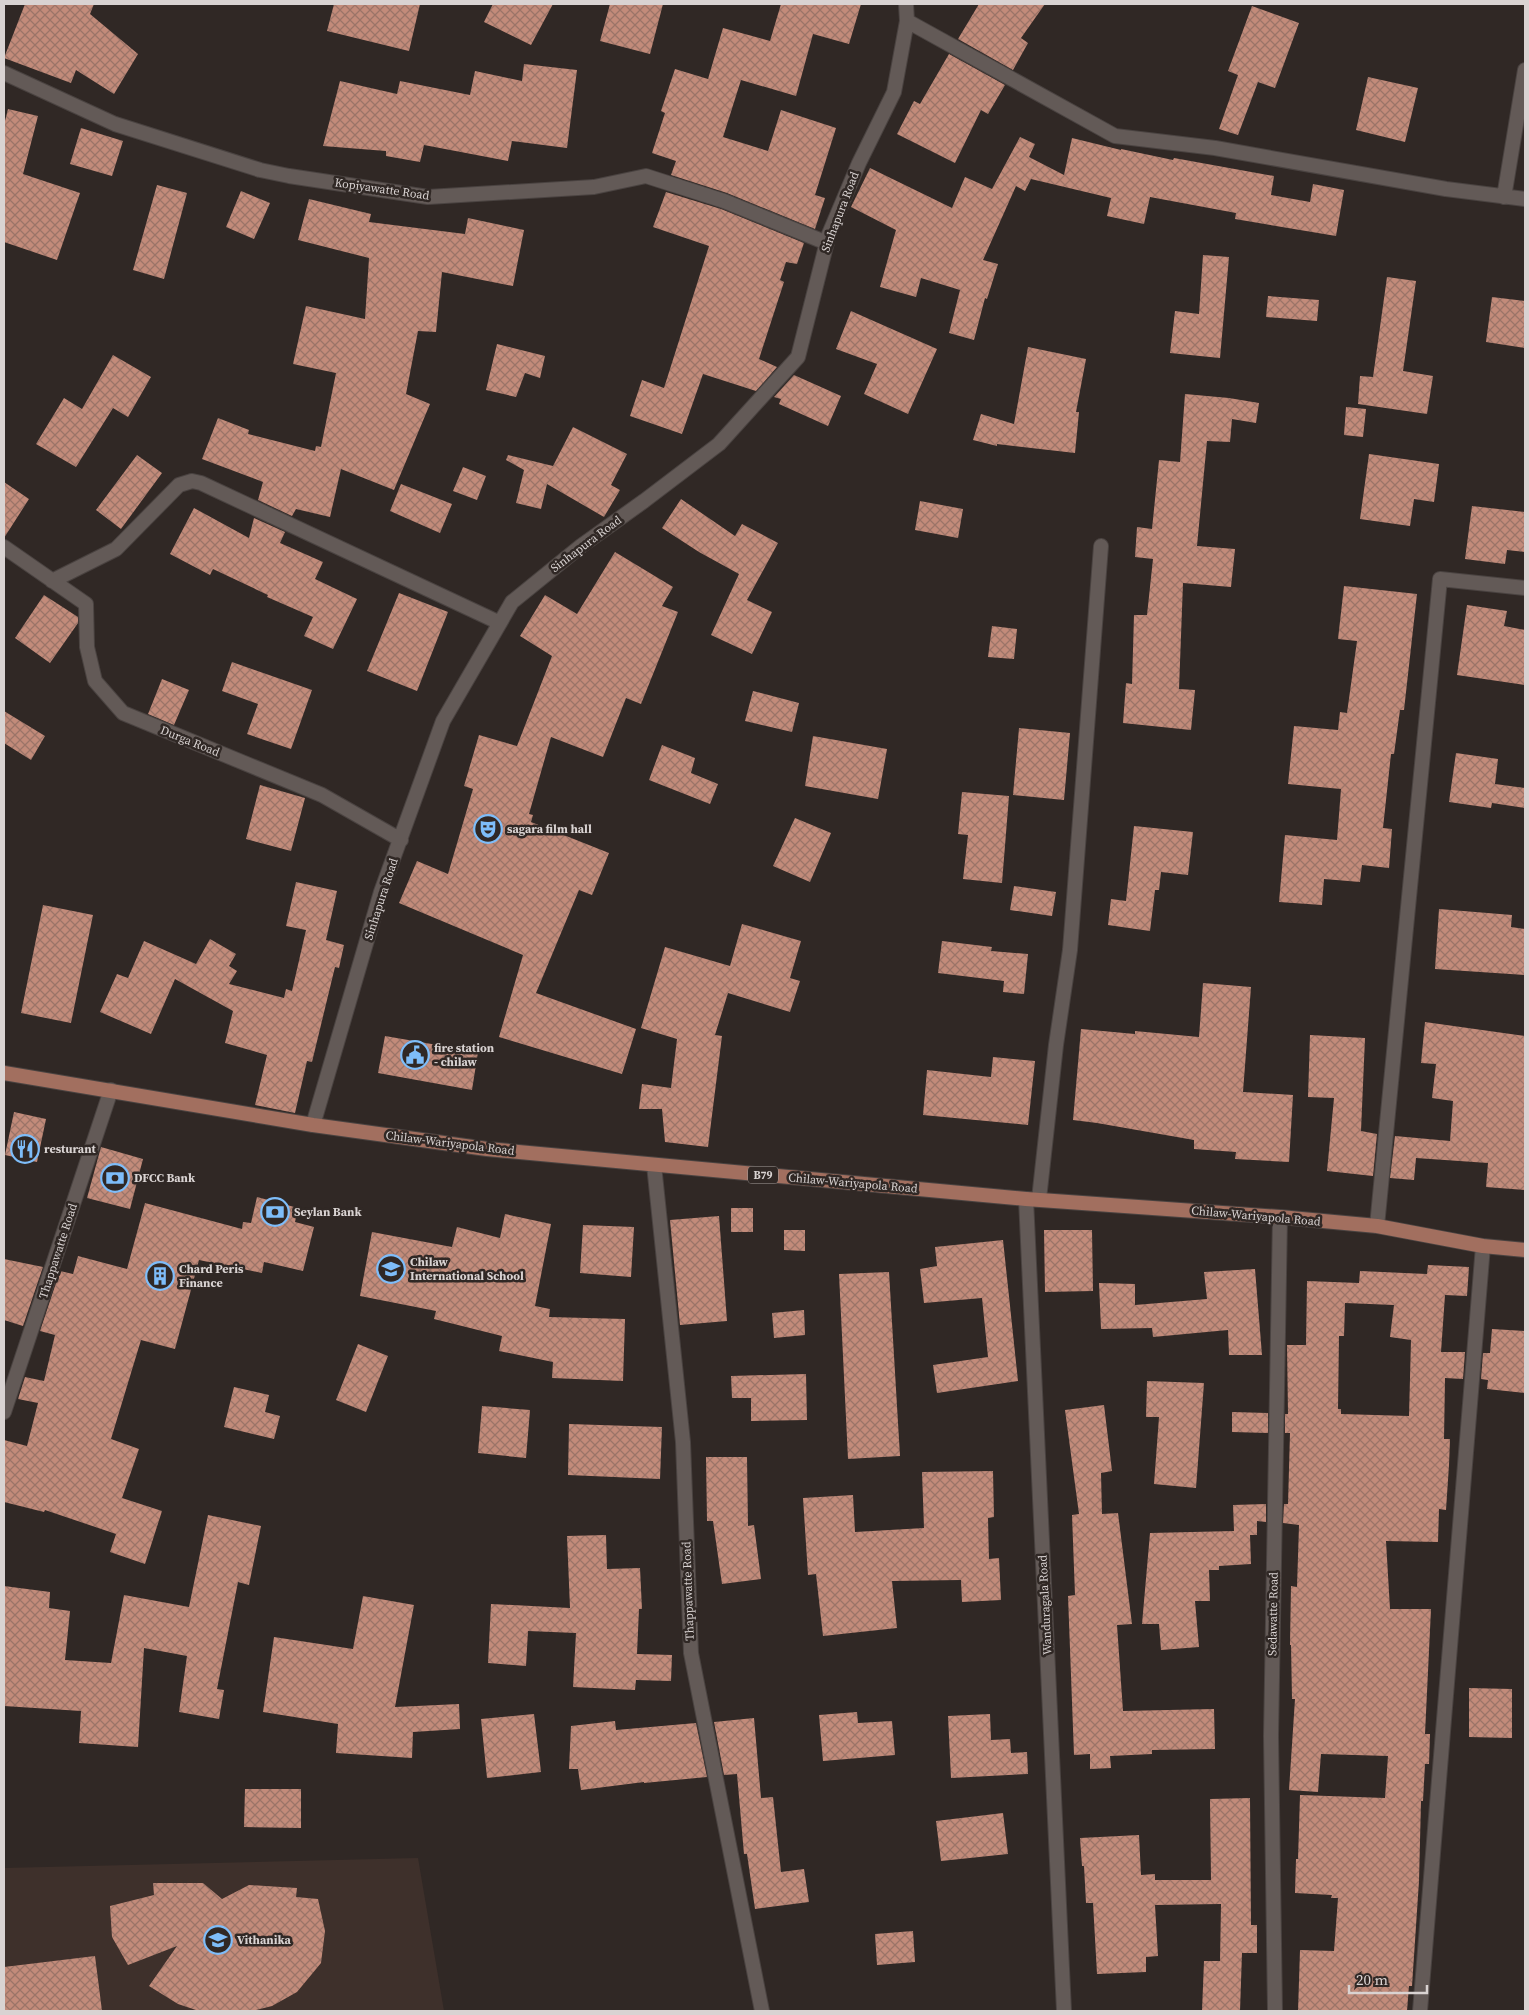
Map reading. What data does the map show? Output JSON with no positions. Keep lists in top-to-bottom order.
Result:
{
  "streets": {
    "main road": ["Chilaw-Wariyapola Road", "B79"],
    "street": [
      "Kopiyawatte Road",
      "Sinhapura Road",
      "Durga Road",
      "Thappawatte Road",
      "Wanduragala Road",
      "Sedawatte Road"
    ]
  },
  "crossings": [
    ["Kopiyawatte Road", "Sinhapura Road"],
    ["Sinhapura Road", "Durga Road"],
    ["Sinhapura Road", "Chilaw-Wariyapola Road"],
    ["Chilaw-Wariyapola Road", "Thappawatte Road"],
    ["Chilaw-Wariyapola Road", "Wanduragala Road"],
    ["Chilaw-Wariyapola Road", "Sedawatte Road"]
  ],
  "places": {
    "theatre": ["sagara film hall"],
    "public building": ["fire station - chilaw"],
    "restaurant": ["resturant"],
    "bank": ["DFCC Bank", "Seylan Bank"],
    "school or university": ["Chilaw International School", "Vithanika"],
    "building": ["Chard Peris Finance"]
  },
  "scale_bar": "20 m"
}
